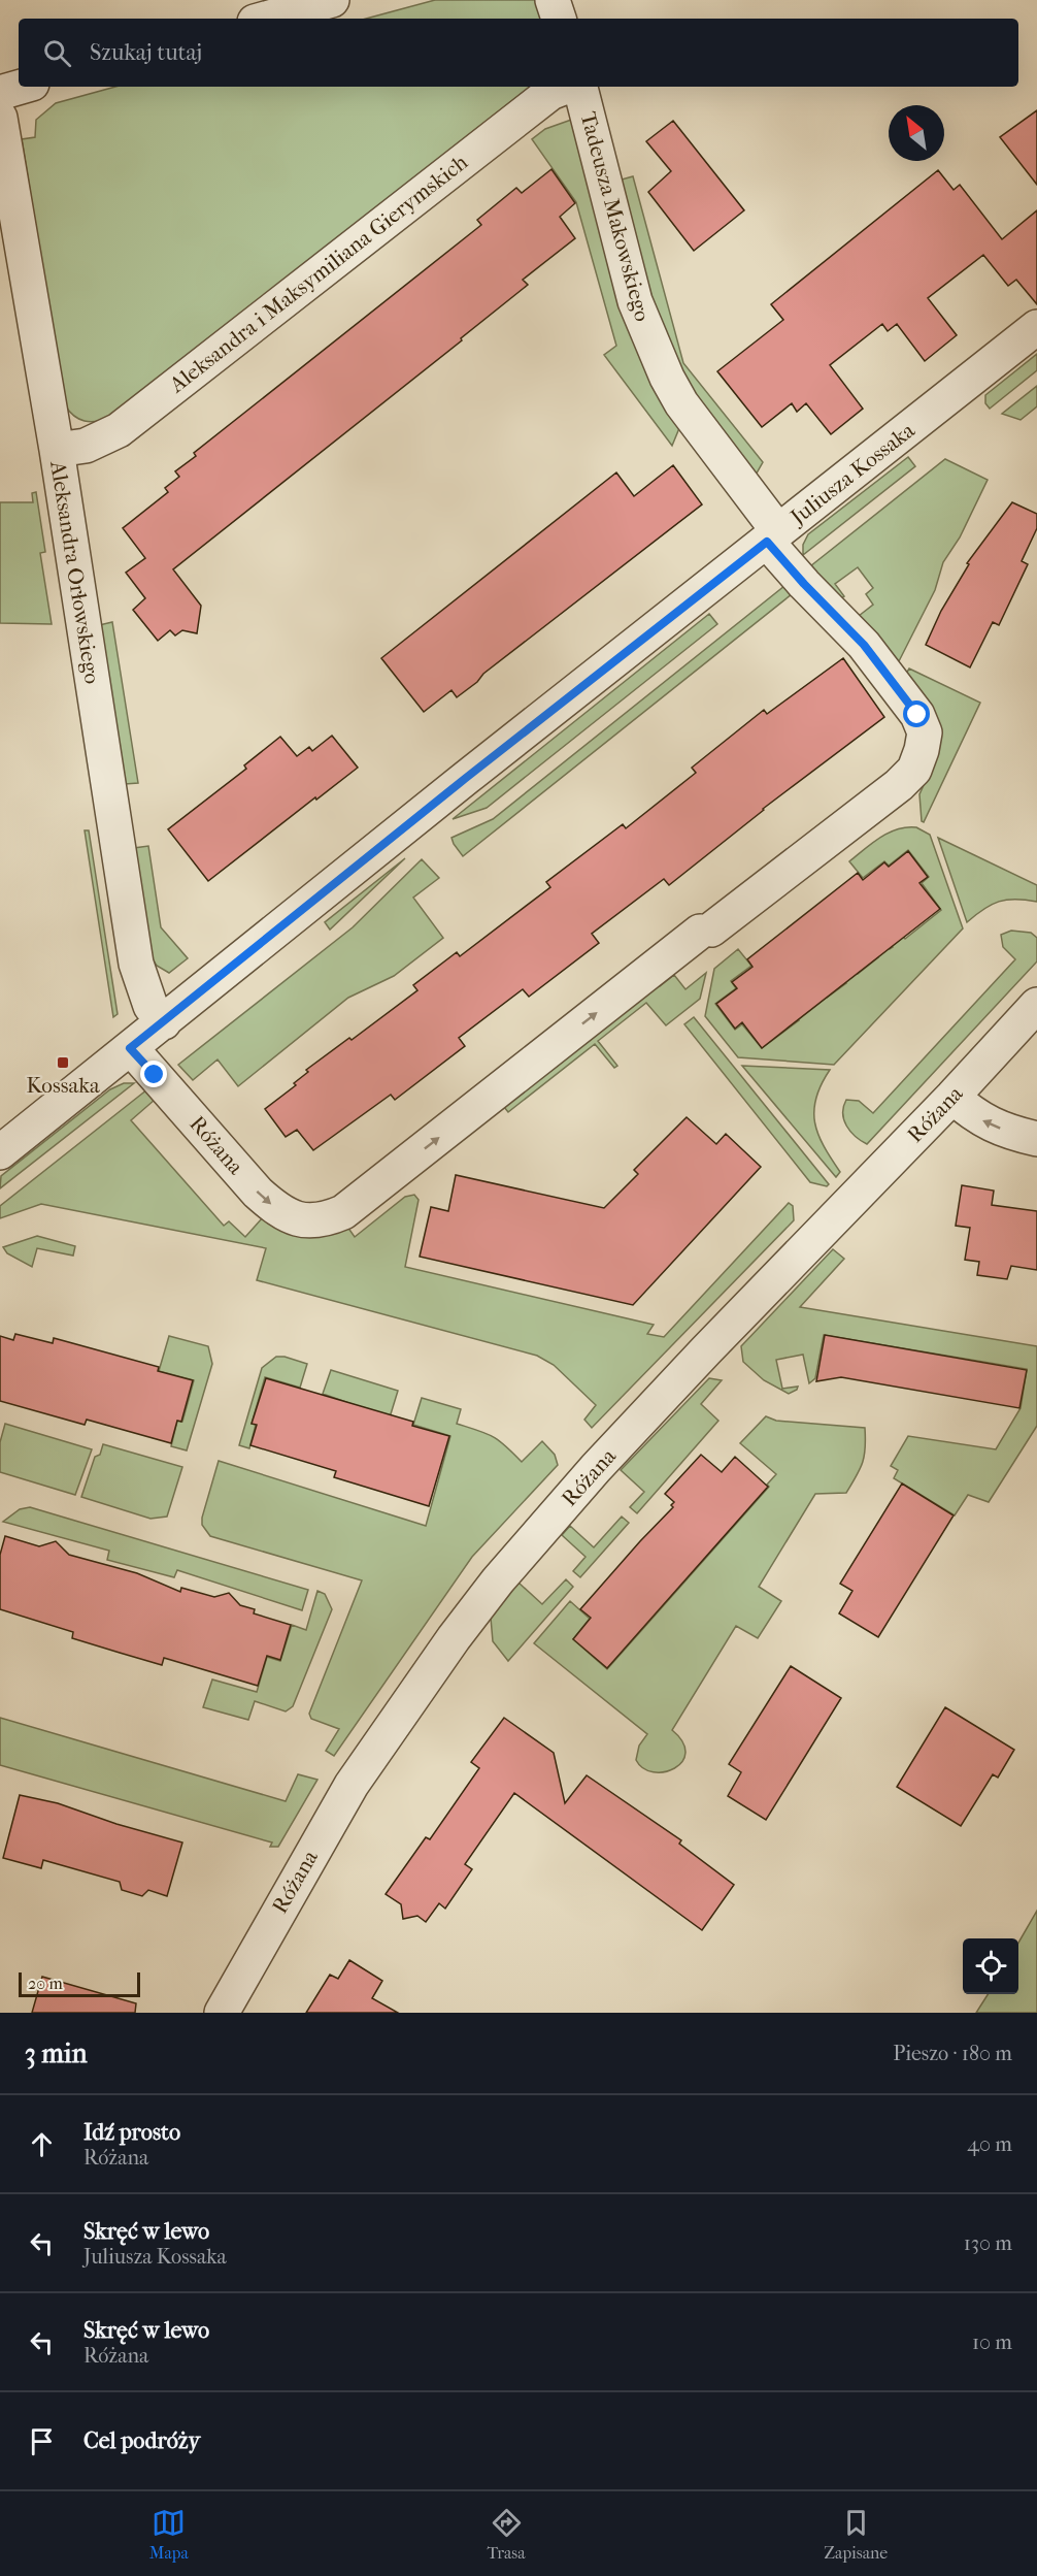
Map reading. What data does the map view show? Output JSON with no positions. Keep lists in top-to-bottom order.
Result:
{
  "streets": {
    "street": [
      "Tadeusza Makowskiego",
      "Aleksandra i Maksymiliana Gierymskich",
      "Juliusza Kossaka",
      "Aleksandra Orłowskiego",
      "Różana"
    ]
  },
  "crossings": [
    ["Tadeusza Makowskiego", "Juliusza Kossaka"],
    ["Tadeusza Makowskiego", "Różana"],
    ["Aleksandra i Maksymiliana Gierymskich", "Aleksandra Orłowskiego"],
    ["Juliusza Kossaka", "Aleksandra Orłowskiego"],
    ["Juliusza Kossaka", "Różana"]
  ],
  "places": {
    "transit": ["Kossaka"]
  },
  "scale_bar": "20 m",
  "north": "top left",
  "page": {
    "search": "Szukaj tutaj",
    "scale": "20 m",
    "heading": ["3 min", "Pieszo · 180 m"],
    "list": [
      ["Idź prosto", "Różana", "40 m"],
      ["Skręć w lewo", "Juliusza Kossaka", "130 m"],
      ["Skręć w lewo", "Różana", "10 m"],
      "Cel podróży"
    ],
    "nav": ["Mapa", "Trasa", "Zapisane"]
  }
}
